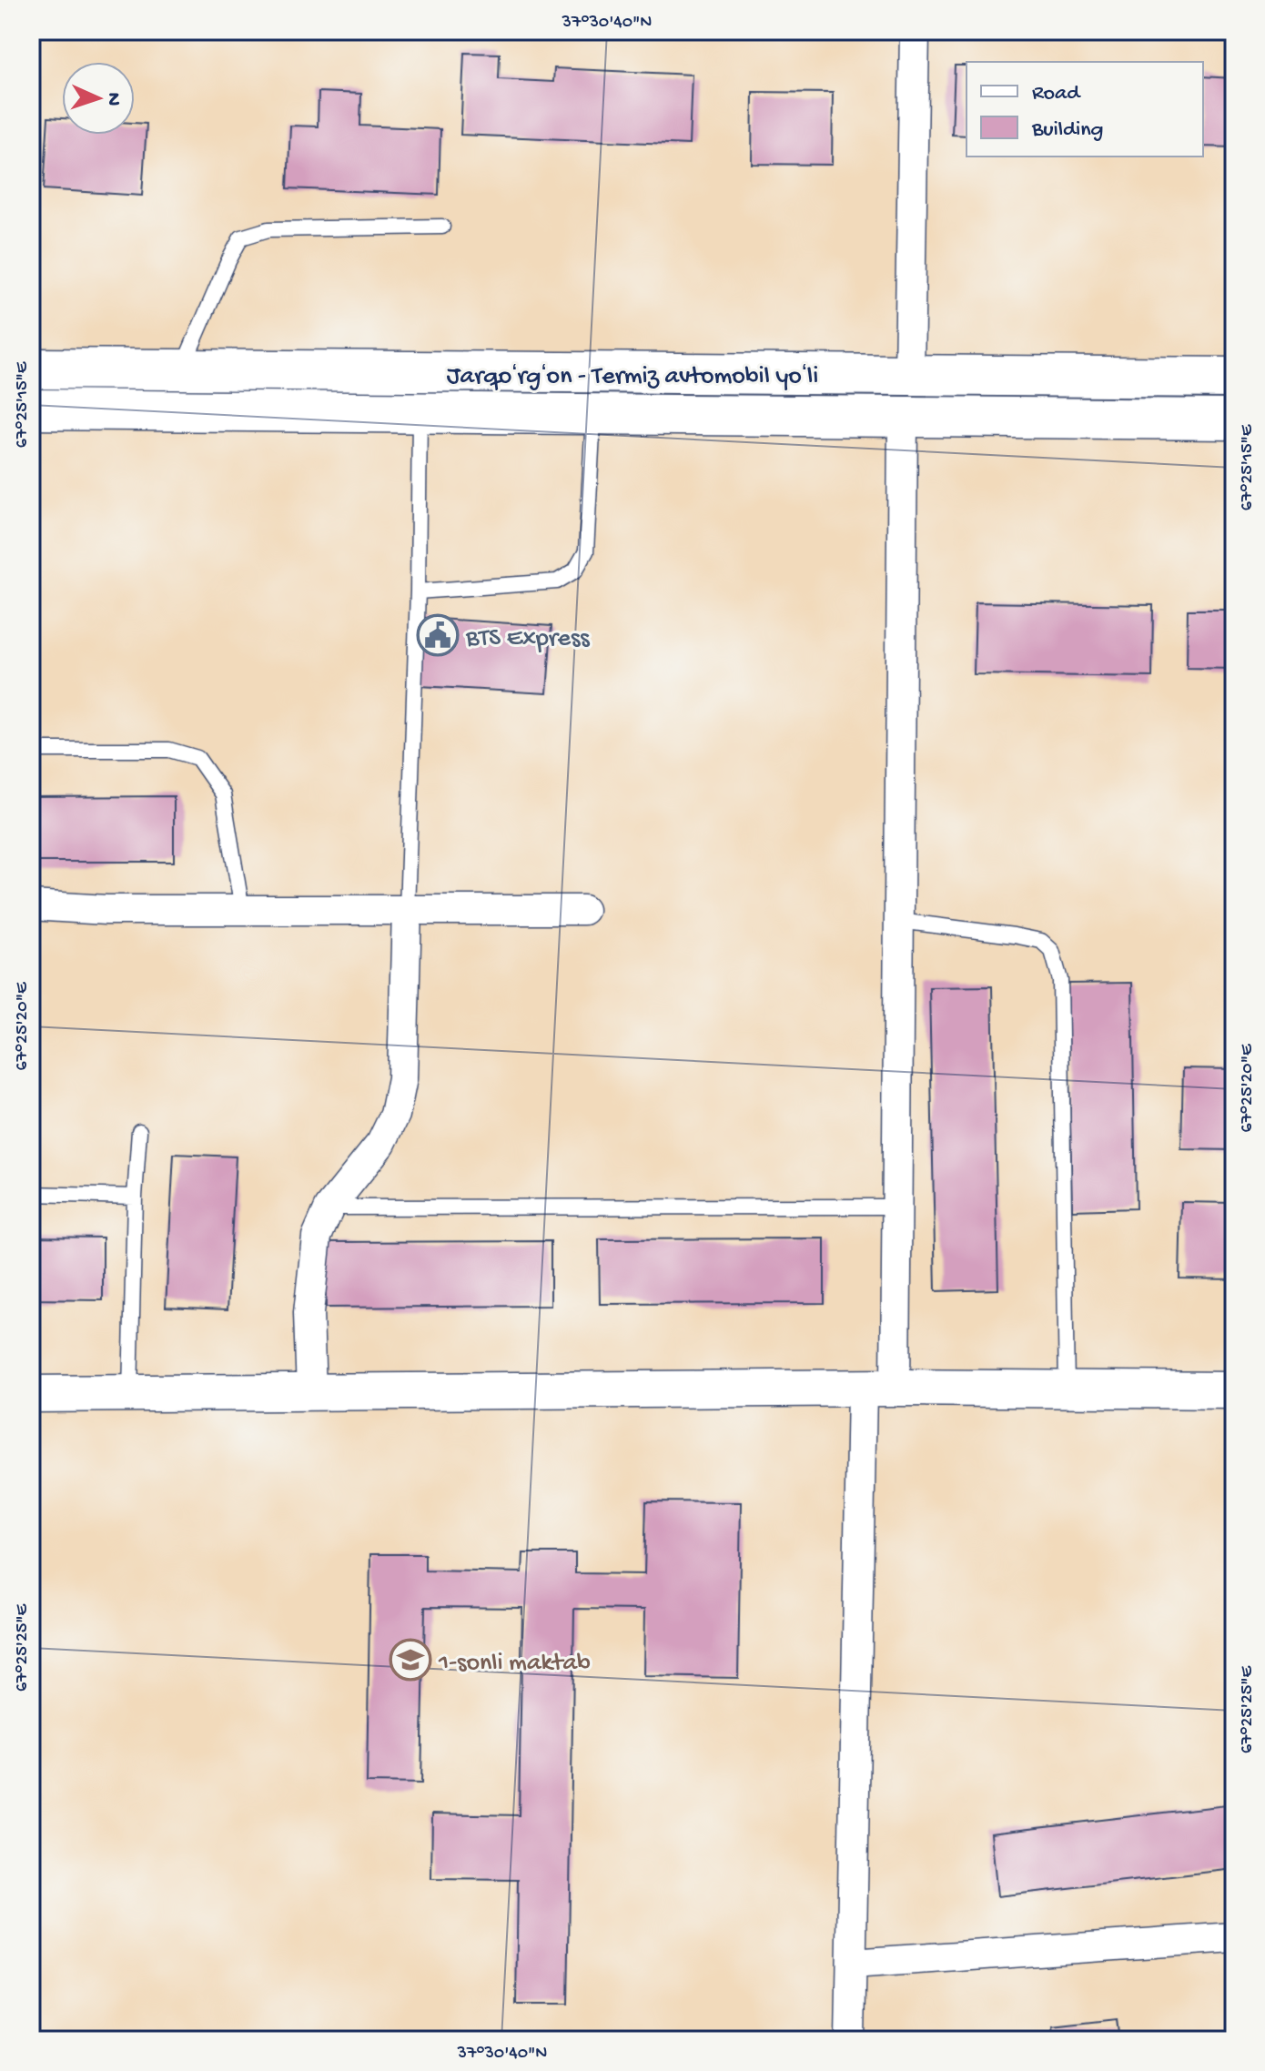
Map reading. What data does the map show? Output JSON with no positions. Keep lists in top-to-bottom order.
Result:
{
  "streets": {
    "highway": ["Jarqoʻrgʻon - Termiz avtomobil yoʻli"]
  },
  "places": {
    "public building": ["BTS Express"],
    "school or university": ["1-sonli maktab"]
  },
  "legend": ["Road", "Building"],
  "north": "right",
  "coordinates": [
    "37°30'40\"N",
    "67°25'15\"E",
    "67°25'20\"E",
    "67°25'25\"E"
  ]
}
